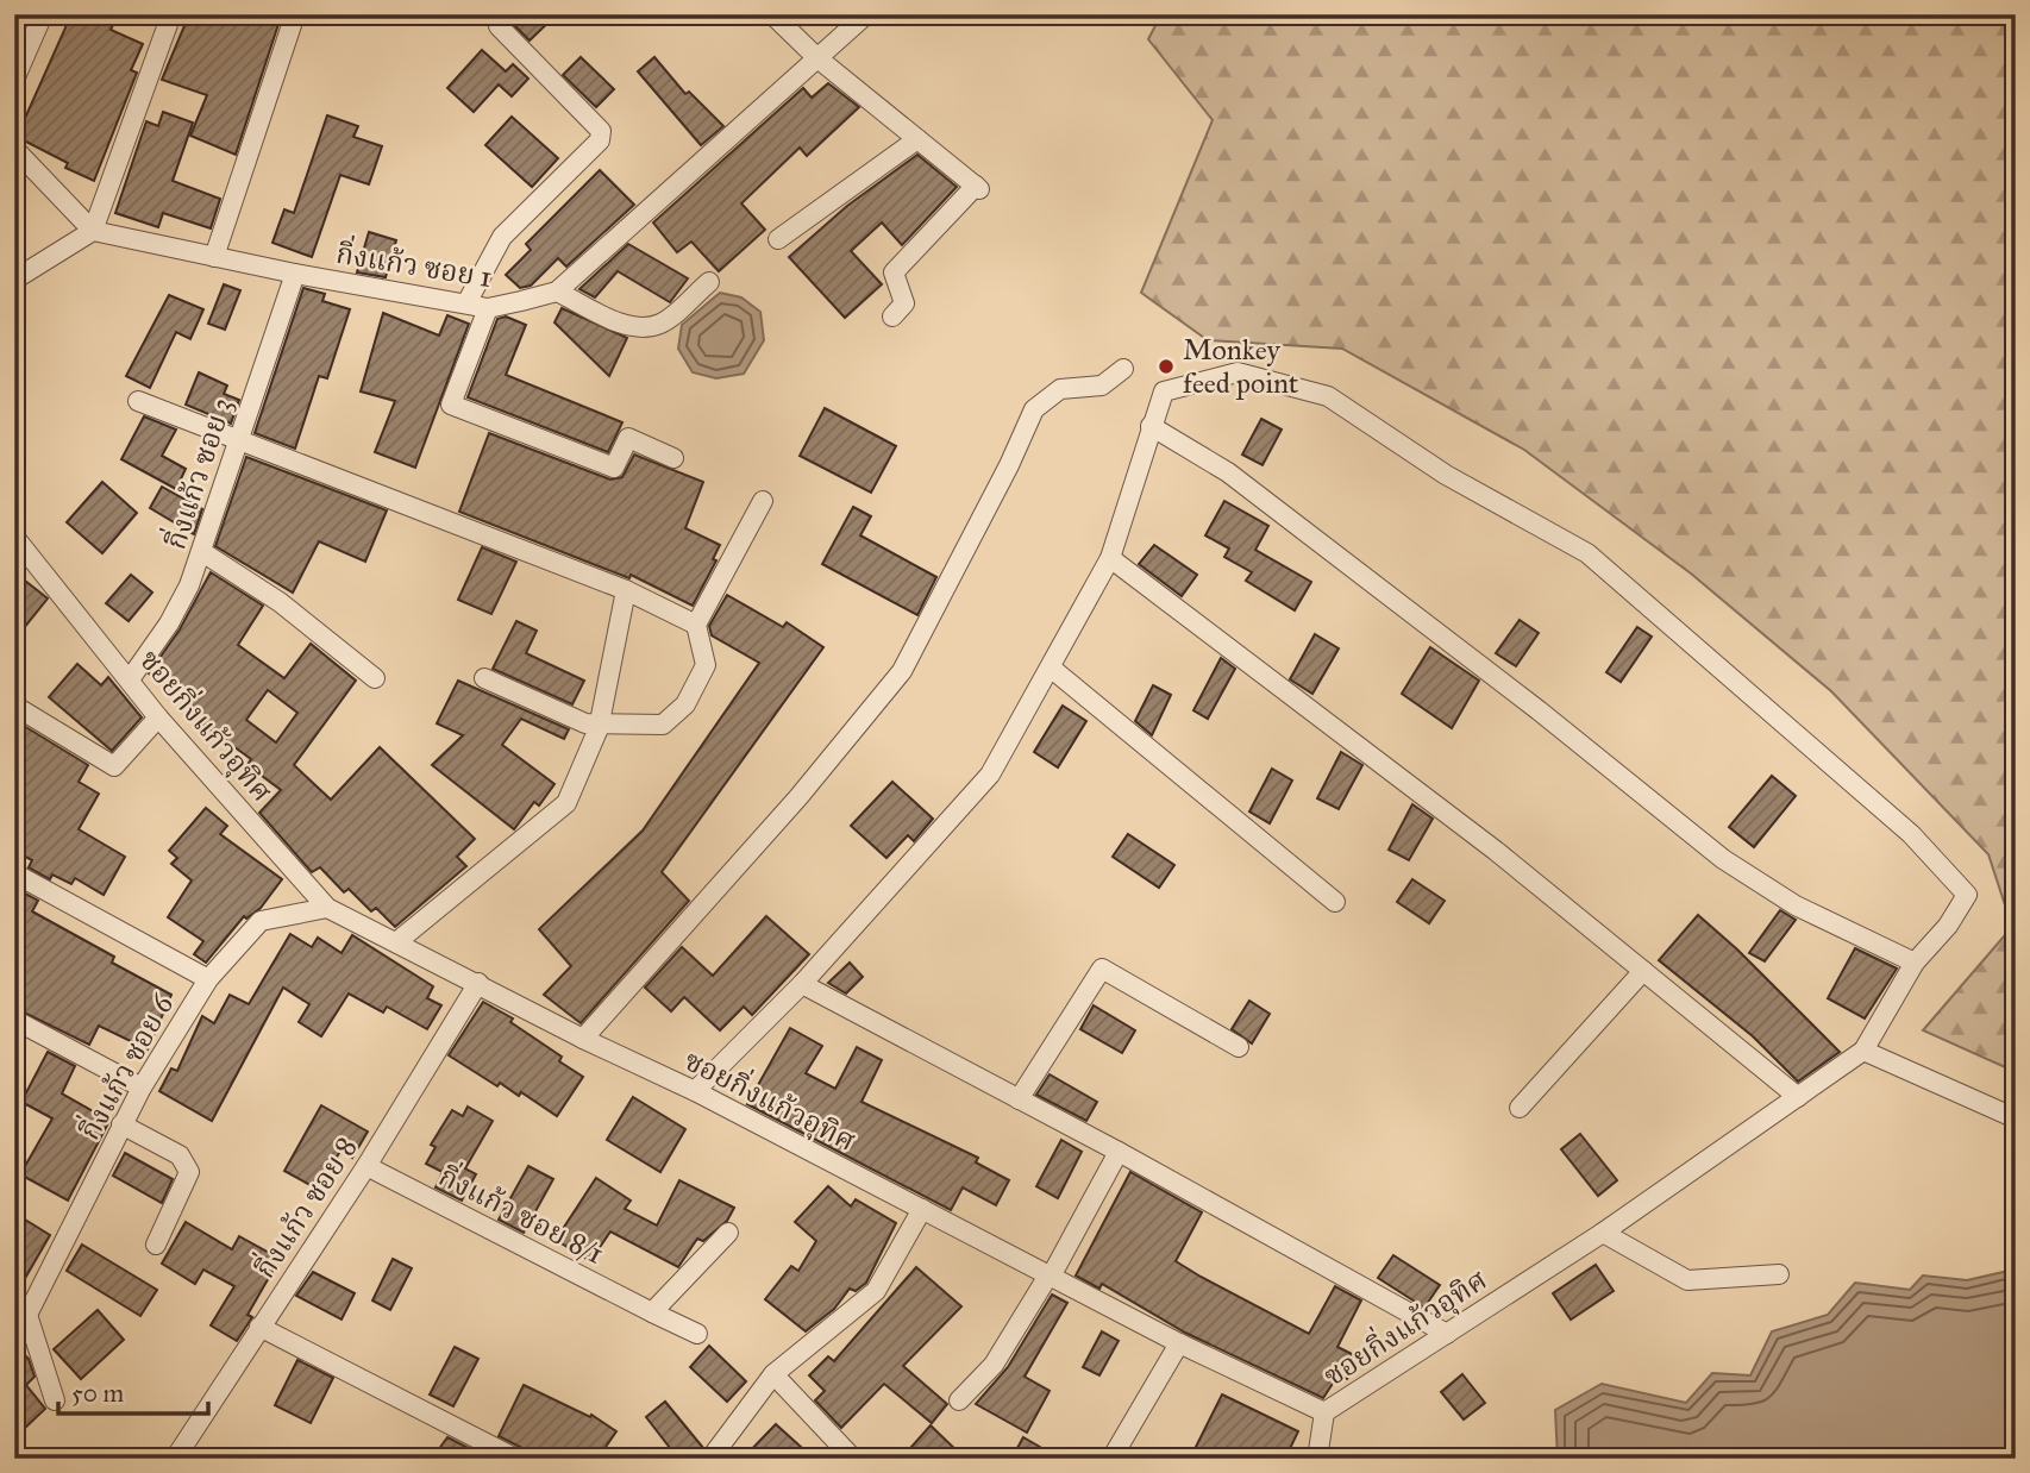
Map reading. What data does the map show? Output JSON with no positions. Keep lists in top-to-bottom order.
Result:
{
  "streets": {
    "street": [
      "กิ่งแก้ว ซอย 1",
      "กิ่งแก้ว ซอย 3",
      "ซอยกิ่งแก้วอุทิศ",
      "กิ่งแก้ว ซอย 6",
      "กิ่งแก้ว ซอย 8",
      "กิ่งแก้ว ซอย 8/1"
    ]
  },
  "crossings": [
    ["กิ่งแก้ว ซอย 1", "กิ่งแก้ว ซอย 3"],
    ["กิ่งแก้ว ซอย 3", "ซอยกิ่งแก้วอุทิศ"],
    ["ซอยกิ่งแก้วอุทิศ", "กิ่งแก้ว ซอย 6"],
    ["ซอยกิ่งแก้วอุทิศ", "กิ่งแก้ว ซอย 8"],
    ["กิ่งแก้ว ซอย 8", "กิ่งแก้ว ซอย 8/1"]
  ],
  "places": ["Monkey feed point"],
  "scale_bar": "50 m"
}
